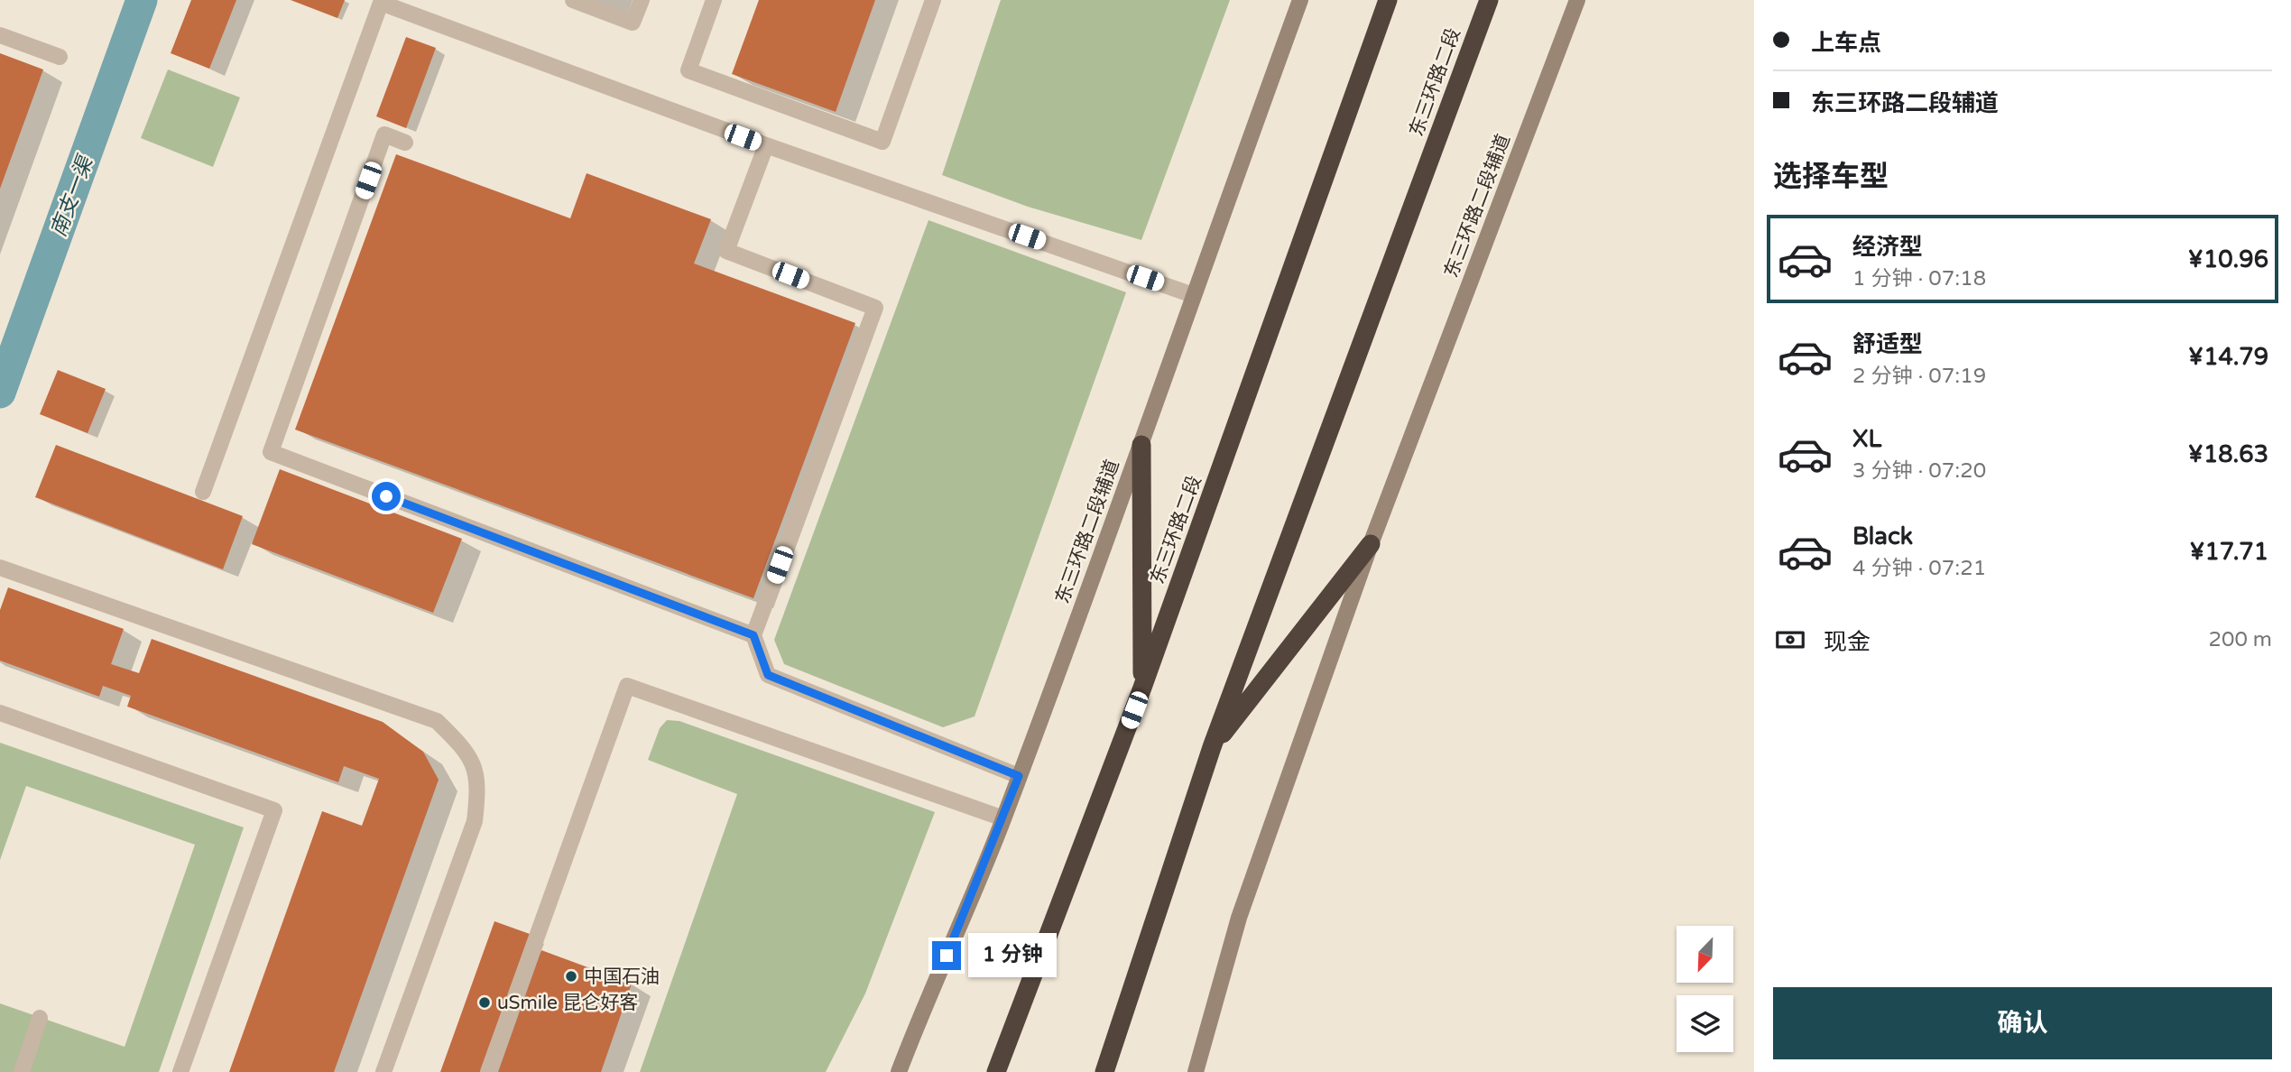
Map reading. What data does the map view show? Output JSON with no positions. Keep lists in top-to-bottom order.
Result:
{
  "streets": {
    "highway": ["东三环路二段"],
    "main road": ["东三环路二段辅道"]
  },
  "water": ["南支一渠"],
  "places": ["中国石油", "uSmile 昆仑好客"],
  "north": "bottom left",
  "page": {
    "banner": ["上车点", "东三环路二段辅道"],
    "heading": "选择车型",
    "list": [
      {
        "name": "经济型",
        "note": "1 分钟 · 07:18",
        "value": "¥10.96"
      },
      {
        "name": "舒适型",
        "note": "2 分钟 · 07:19",
        "value": "¥14.79"
      },
      {
        "name": "XL",
        "note": "3 分钟 · 07:20",
        "value": "¥18.63"
      },
      {
        "name": "Black",
        "note": "4 分钟 · 07:21",
        "value": "¥17.71"
      }
    ],
    "pay": ["现金", "200 m"],
    "bubble": "1 分钟",
    "buttons": "确认"
  }
}
